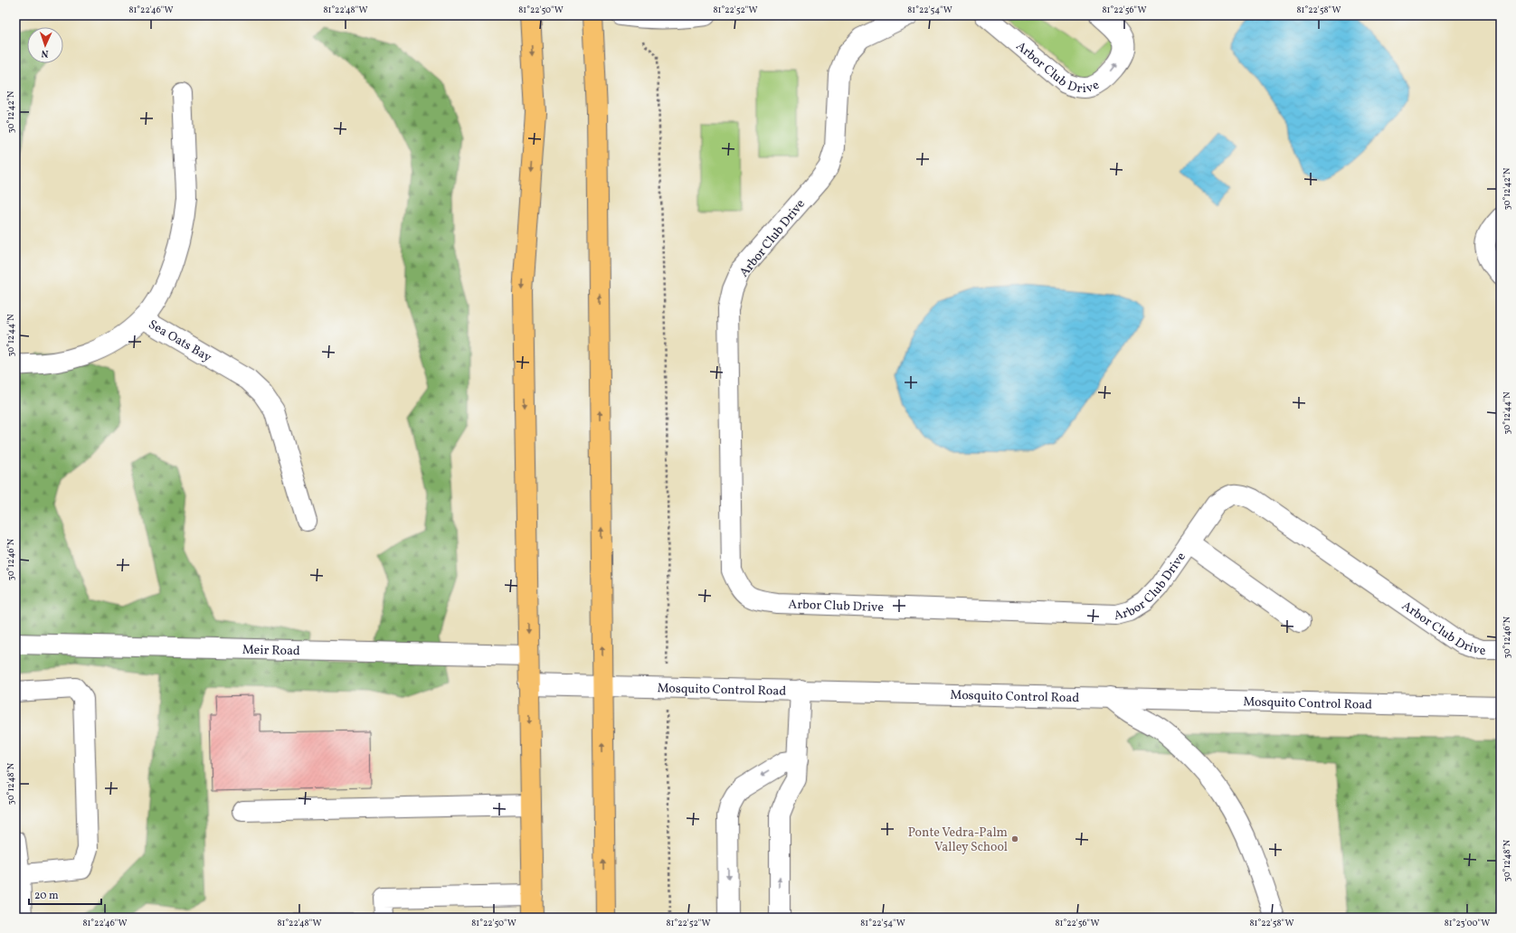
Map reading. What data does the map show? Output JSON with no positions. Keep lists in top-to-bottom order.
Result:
{
  "streets": {
    "street": [
      "Arbor Club Drive",
      "Sea Oats Bay",
      "Meir Road",
      "Mosquito Control Road"
    ]
  },
  "places": ["Ponte Vedra-Palm Valley School"],
  "scale_bar": "20 m",
  "north": "bottom",
  "coordinates": [
    "81°22'46\"W",
    "81°22'48\"W",
    "81°22'50\"W",
    "81°22'52\"W",
    "81°22'54\"W",
    "81°22'56\"W",
    "81°22'58\"W",
    "30°12'42\"N",
    "30°12'44\"N",
    "30°12'46\"N",
    "30°12'48\"N",
    "81°23'00\"W"
  ]
}
